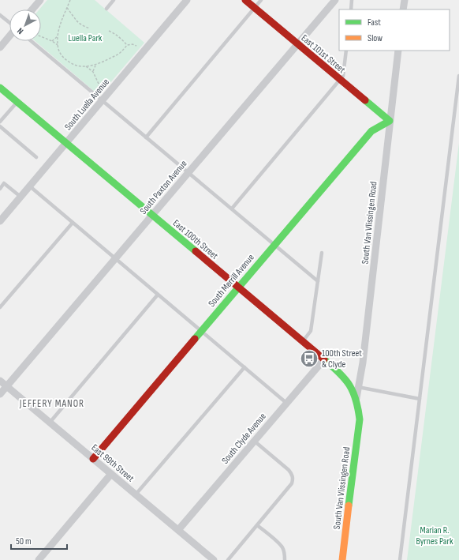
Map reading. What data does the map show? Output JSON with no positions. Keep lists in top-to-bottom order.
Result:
{
  "streets": {
    "street": [
      "East 101st Street",
      "South Luella Avenue",
      "South Paxton Avenue",
      "South Van Vlissingen Road",
      "East 100th Street",
      "South Merrill Avenue",
      "South Clyde Avenue",
      "East 99th Street"
    ]
  },
  "crossings": [
    ["East 101st Street", "South Paxton Avenue"],
    ["East 101st Street", "South Van Vlissingen Road"],
    ["East 101st Street", "South Merrill Avenue"],
    ["South Luella Avenue", "East 100th Street"],
    ["South Paxton Avenue", "East 100th Street"],
    ["South Paxton Avenue", "East 99th Street"],
    ["South Van Vlissingen Road", "East 100th Street"],
    ["South Van Vlissingen Road", "South Merrill Avenue"],
    ["East 100th Street", "South Merrill Avenue"],
    ["East 100th Street", "South Clyde Avenue"],
    ["South Merrill Avenue", "East 99th Street"],
    ["South Clyde Avenue", "East 99th Street"]
  ],
  "districts": ["JEFFERY MANOR"],
  "parks": ["Luella Park", "Marian R. Byrnes Park"],
  "places": {
    "bus stop": ["100th Street & Clyde"]
  },
  "legend": ["Fast", "Slow"],
  "scale_bar": "50 m",
  "north": "bottom left"
}
